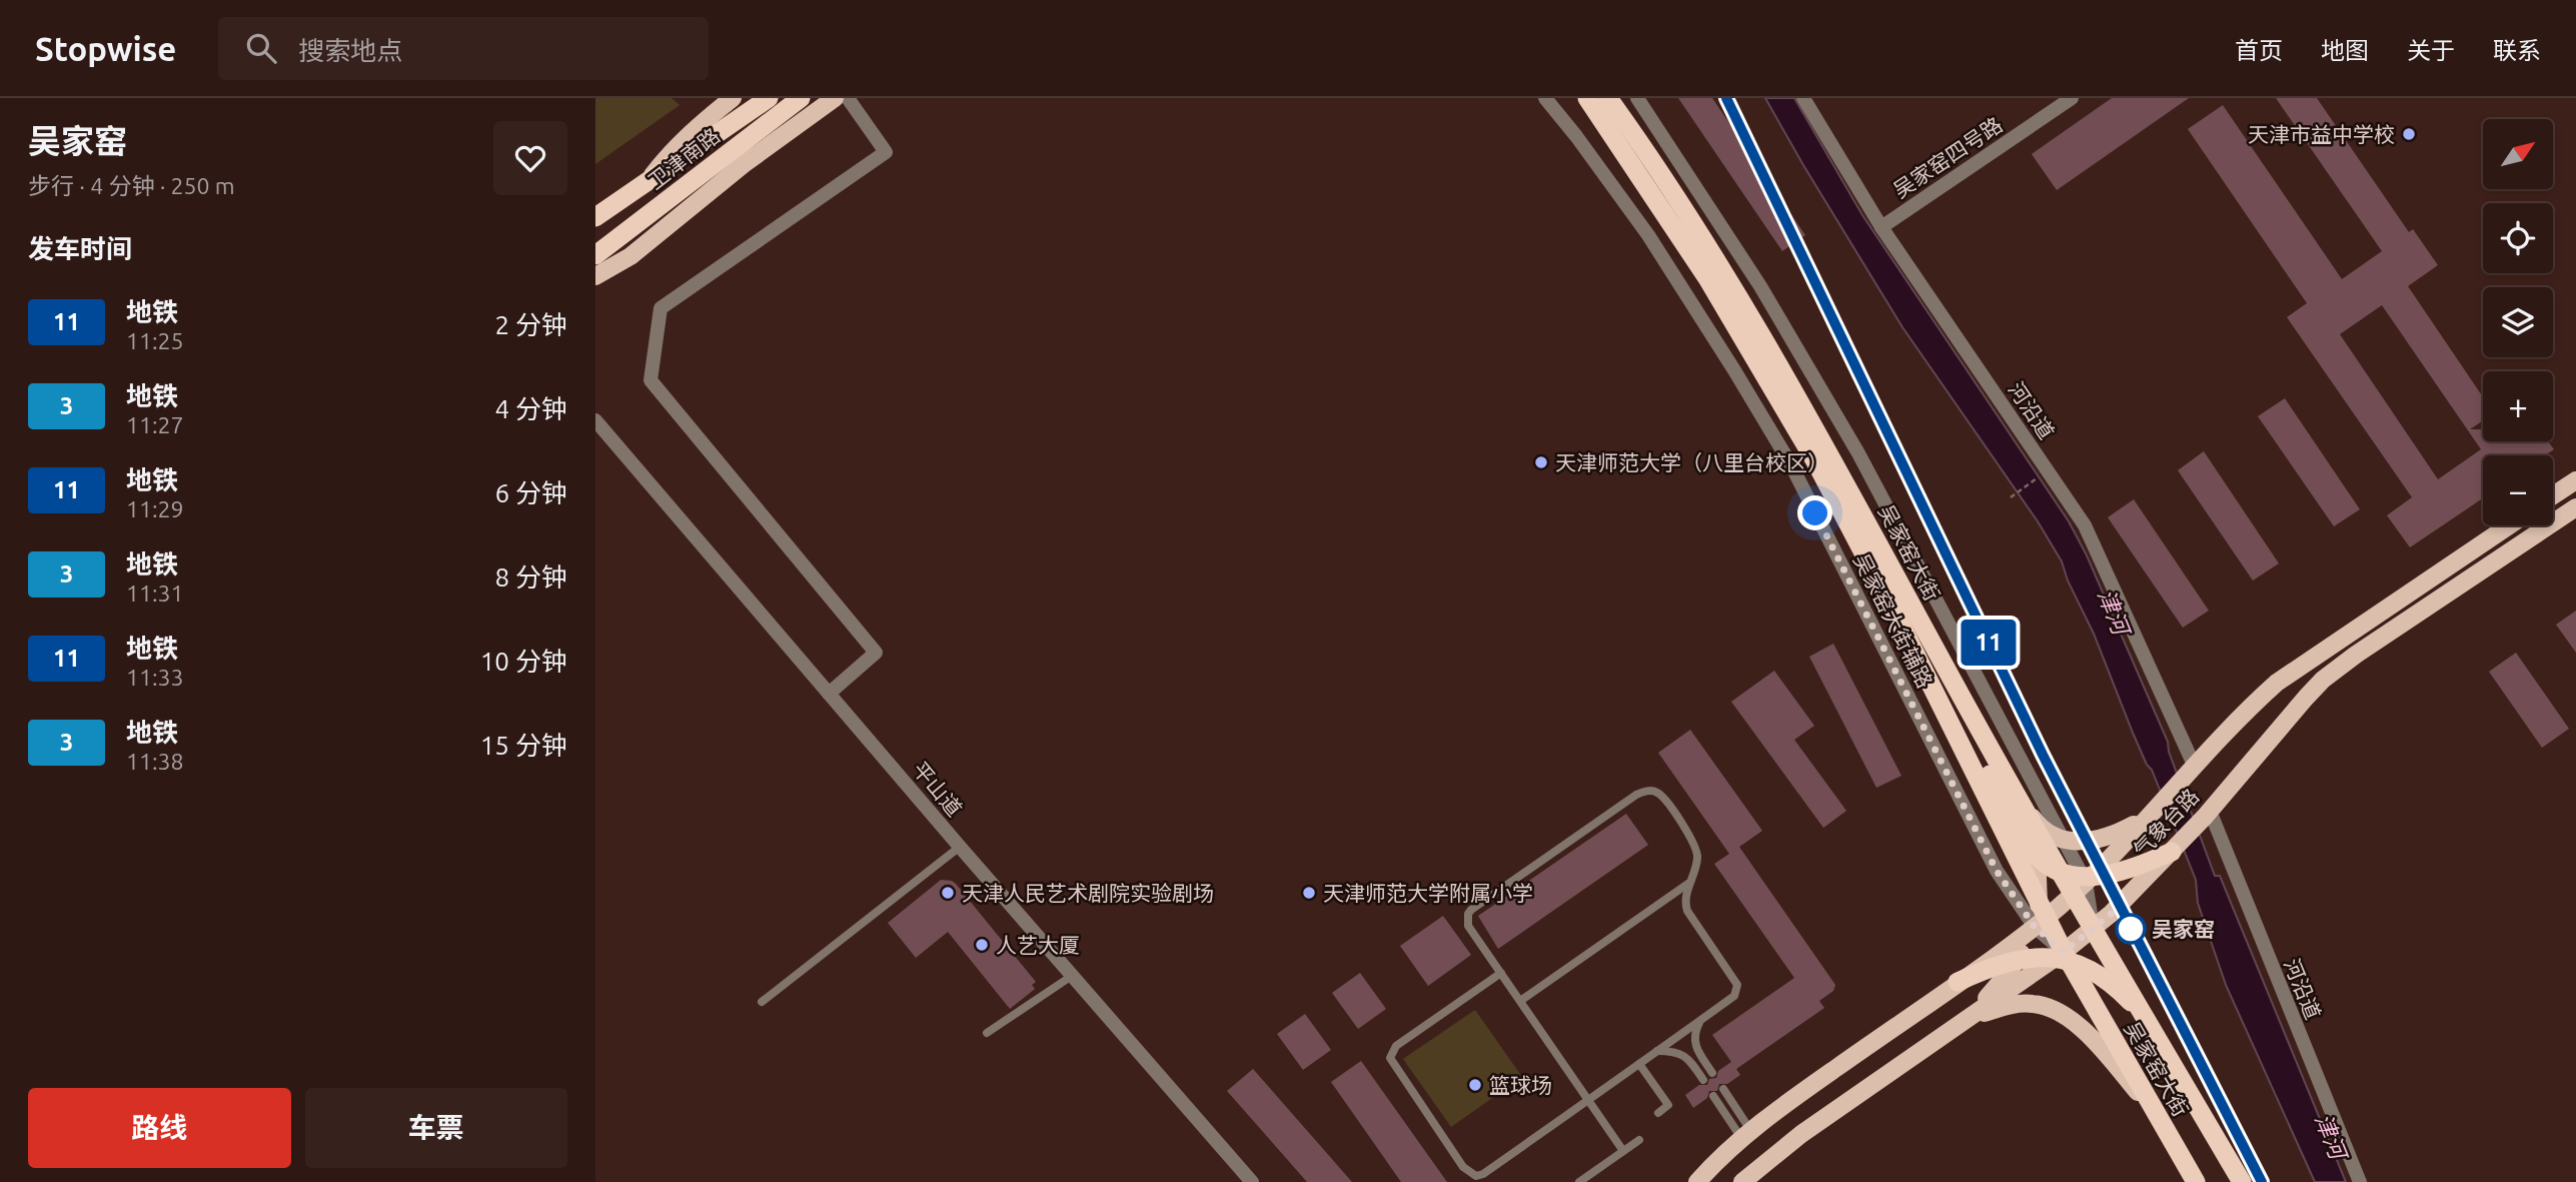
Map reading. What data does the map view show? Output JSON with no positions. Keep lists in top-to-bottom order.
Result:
{
  "streets": {
    "highway": ["卫津南路", "吴家窑大街"],
    "main road": ["气象台路"],
    "street": [
      "吴家窑四号路",
      "河沿道",
      "吴家窑大街辅路",
      "平山道"
    ]
  },
  "crossings": [
    ["吴家窑四号路", "河沿道"],
    ["河沿道", "气象台路"],
    ["吴家窑大街", "吴家窑大街辅路"],
    ["吴家窑大街", "气象台路"],
    ["吴家窑大街辅路", "气象台路"]
  ],
  "water": ["津河"],
  "places": [
    "天津市益中学校",
    "天津师范大学（八里台校区）",
    "天津人民艺术剧院实验剧场",
    "天津师范大学附属小学",
    "吴家窑",
    "人艺大厦",
    "篮球场"
  ],
  "lines": ["metro line 11"],
  "north": "top right",
  "page": {
    "header": "Stopwise",
    "search": "搜索地点",
    "nav": [
      "首页",
      "地图",
      "关于",
      "联系"
    ],
    "heading": [
      ["吴家窑", "步行 · 4 分钟 · 250 m"],
      "发车时间"
    ],
    "on_map": "11",
    "map_buttons": ["+", "−"],
    "list": [
      {
        "mark": "11",
        "name": "地铁",
        "note": "11:25",
        "value": "2 分钟"
      },
      {
        "mark": "3",
        "name": "地铁",
        "note": "11:27",
        "value": "4 分钟"
      },
      {
        "mark": "11",
        "name": "地铁",
        "note": "11:29",
        "value": "6 分钟"
      },
      {
        "mark": "3",
        "name": "地铁",
        "note": "11:31",
        "value": "8 分钟"
      },
      {
        "mark": "11",
        "name": "地铁",
        "note": "11:33",
        "value": "10 分钟"
      },
      {
        "mark": "3",
        "name": "地铁",
        "note": "11:38",
        "value": "15 分钟"
      }
    ],
    "buttons": ["路线", "车票"]
  }
}
